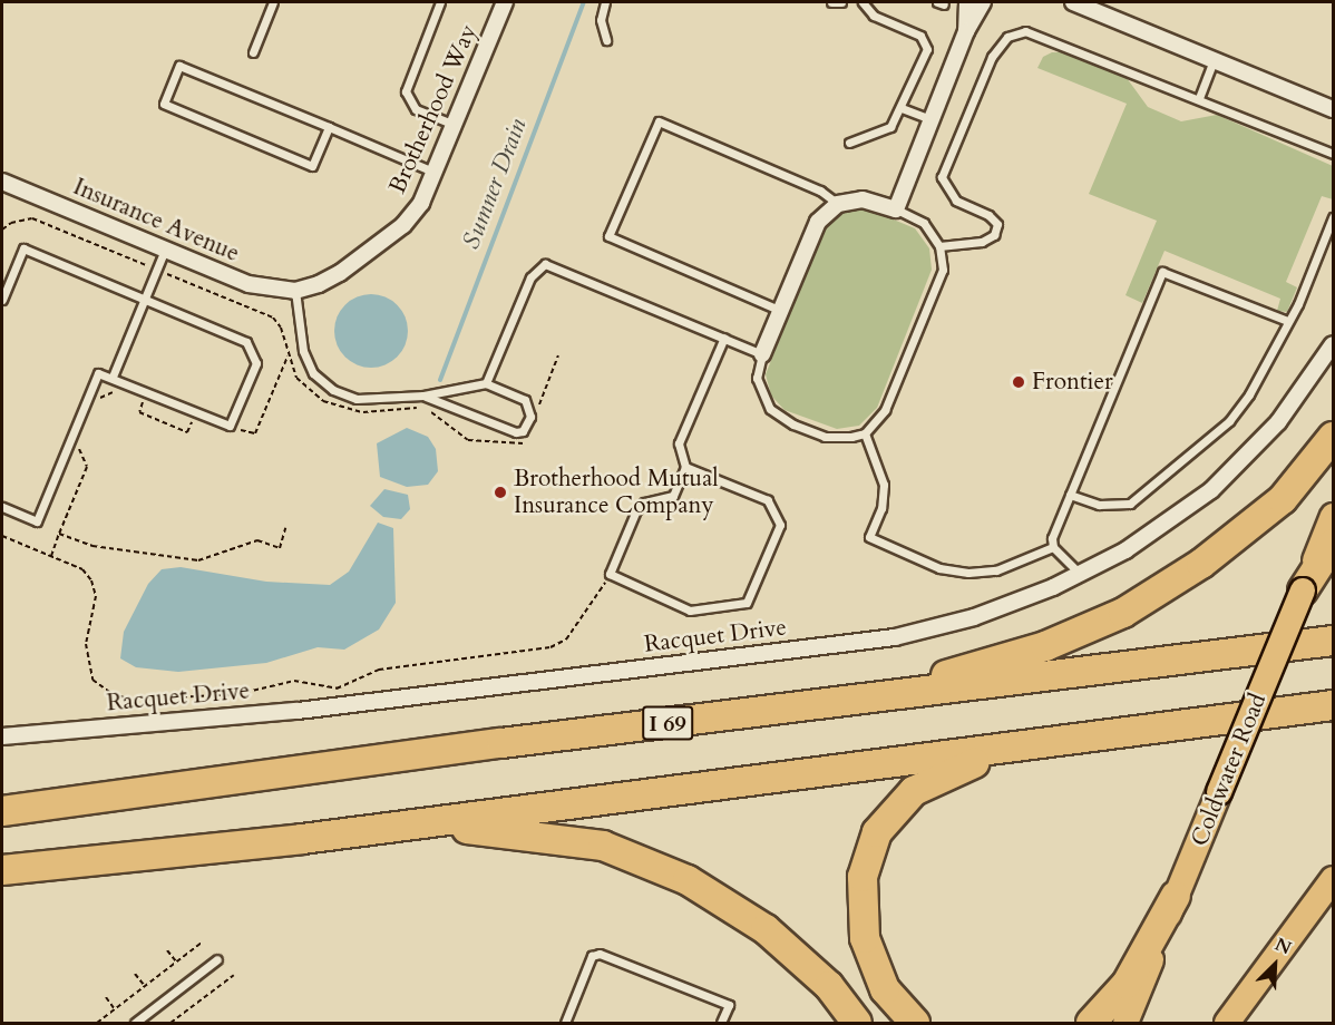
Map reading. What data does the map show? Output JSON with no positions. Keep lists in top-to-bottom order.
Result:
{
  "streets": {
    "highway": ["I 69"],
    "main road": ["Coldwater Road"],
    "street": ["Brotherhood Way", "Insurance Avenue", "Racquet Drive"]
  },
  "crossings": [
    ["Brotherhood Way", "Insurance Avenue"]
  ],
  "water": ["Sumner Drain"],
  "places": ["Frontier", "Brotherhood Mutual Insurance Company"],
  "north": "top right"
}
